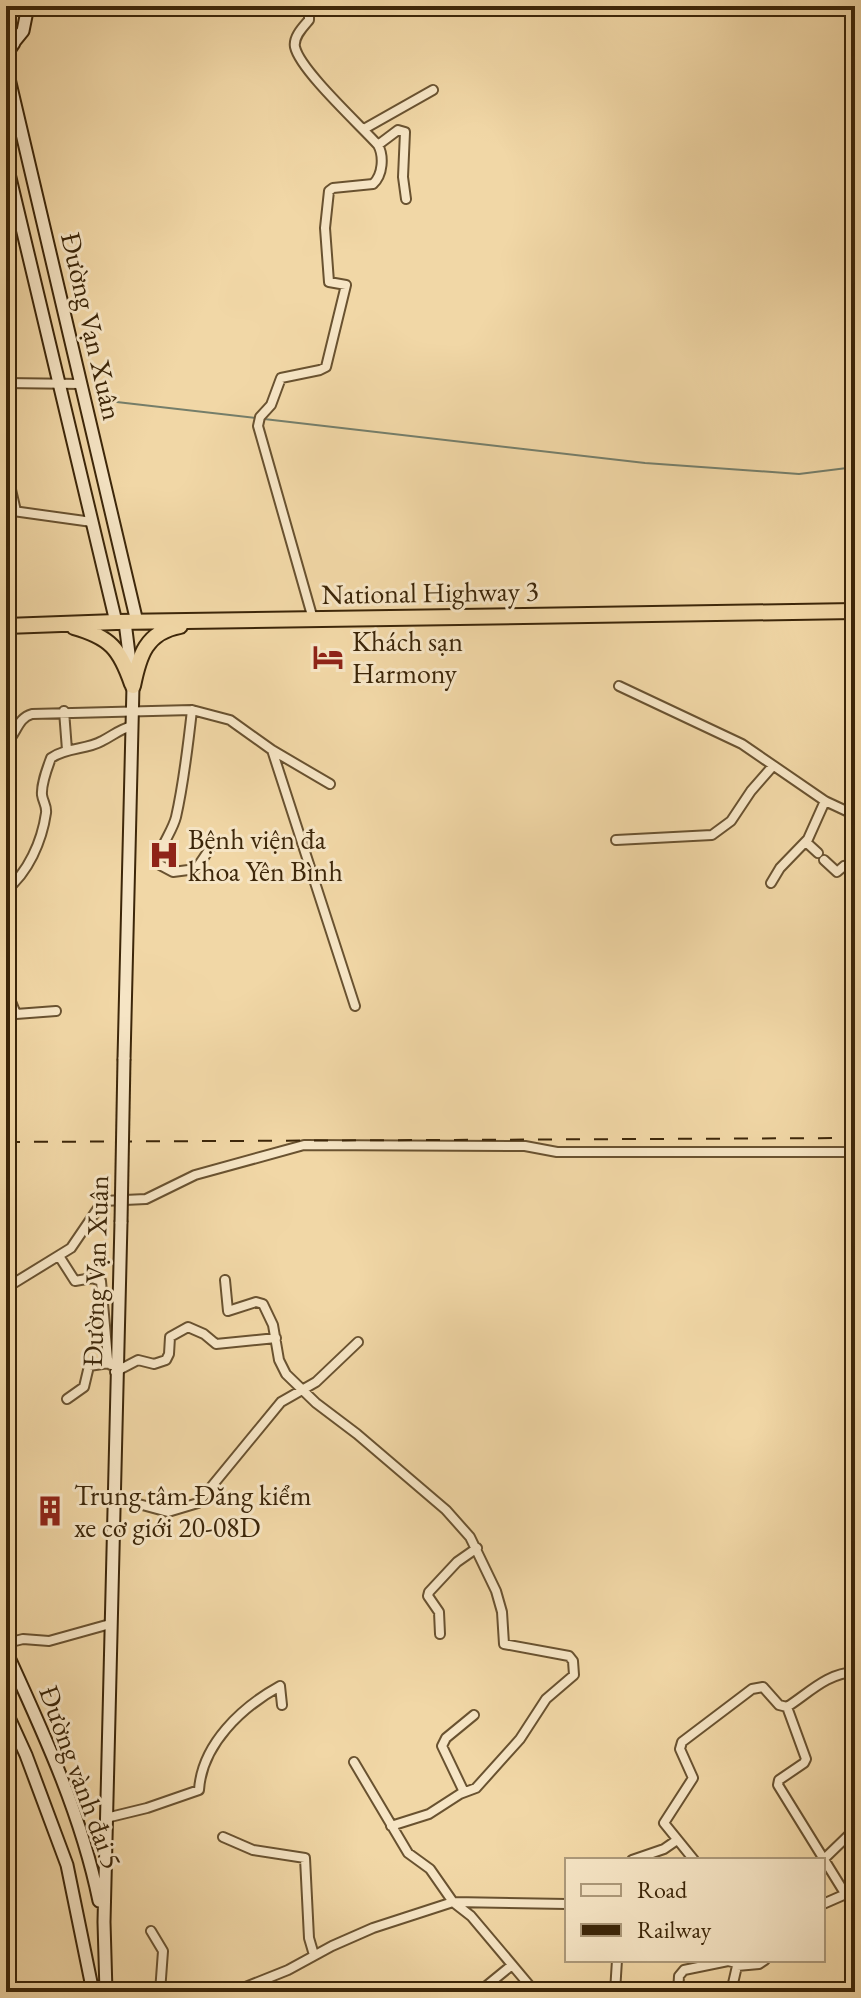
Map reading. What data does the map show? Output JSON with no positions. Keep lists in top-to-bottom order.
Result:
{
  "streets": {
    "highway": ["National Highway 3"],
    "main road": ["Đường Vạn Xuân", "Đường vành đai 5"]
  },
  "crossings": [
    ["Đường Vạn Xuân", "National Highway 3"],
    ["Đường Vạn Xuân", "Đường vành đai 5"]
  ],
  "places": {
    "hotel": ["Khách sạn Harmony"],
    "hospital": ["Bệnh viện đa khoa Yên Bình"],
    "building": ["Trung tâm Đăng kiểm xe cơ giới 20-08D"]
  },
  "legend": ["Road", "Railway"]
}
